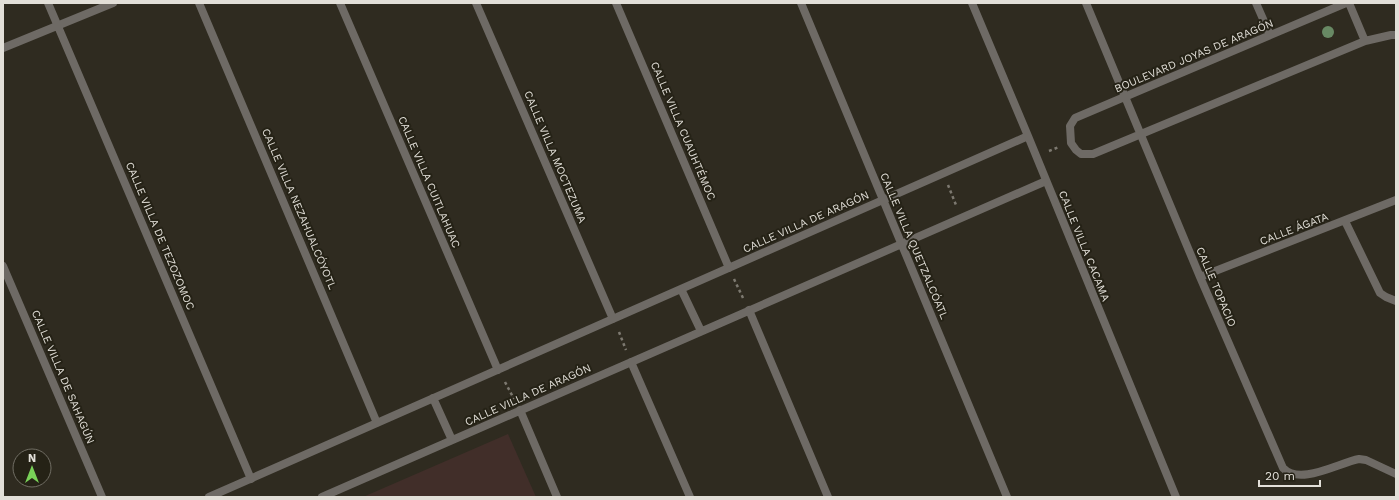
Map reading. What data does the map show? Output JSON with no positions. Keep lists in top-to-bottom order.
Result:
{
  "streets": {
    "street": [
      "BOULEVARD JOYAS DE ARAGÓN",
      "CALLE VILLA CUAUHTÉMOC",
      "CALLE VILLA MOCTEZUMA",
      "CALLE VILLA CUITLAHUAC",
      "CALLE VILLA NEZAHUALCÓYOTL",
      "CALLE VILLA DE ARAGÓN",
      "CALLE ÁGATA",
      "CALLE VILLA DE TEZOZOMOC",
      "CALLE VILLA QUETZALCÓATL",
      "CALLE VILLA CACAMA",
      "CALLE TOPACIO",
      "CALLE VILLA DE SAHAGÚN"
    ]
  },
  "crossings": [
    ["BOULEVARD JOYAS DE ARAGÓN", "CALLE TOPACIO"],
    ["CALLE VILLA CUAUHTÉMOC", "CALLE VILLA DE ARAGÓN"],
    ["CALLE VILLA MOCTEZUMA", "CALLE VILLA DE ARAGÓN"],
    ["CALLE VILLA CUITLAHUAC", "CALLE VILLA DE ARAGÓN"],
    ["CALLE VILLA NEZAHUALCÓYOTL", "CALLE VILLA DE ARAGÓN"],
    ["CALLE VILLA DE ARAGÓN", "CALLE VILLA DE TEZOZOMOC"],
    ["CALLE VILLA DE ARAGÓN", "CALLE VILLA QUETZALCÓATL"],
    ["CALLE VILLA DE ARAGÓN", "CALLE VILLA CACAMA"],
    ["CALLE ÁGATA", "CALLE TOPACIO"]
  ],
  "scale_bar": "20 m",
  "north": "top"
}
